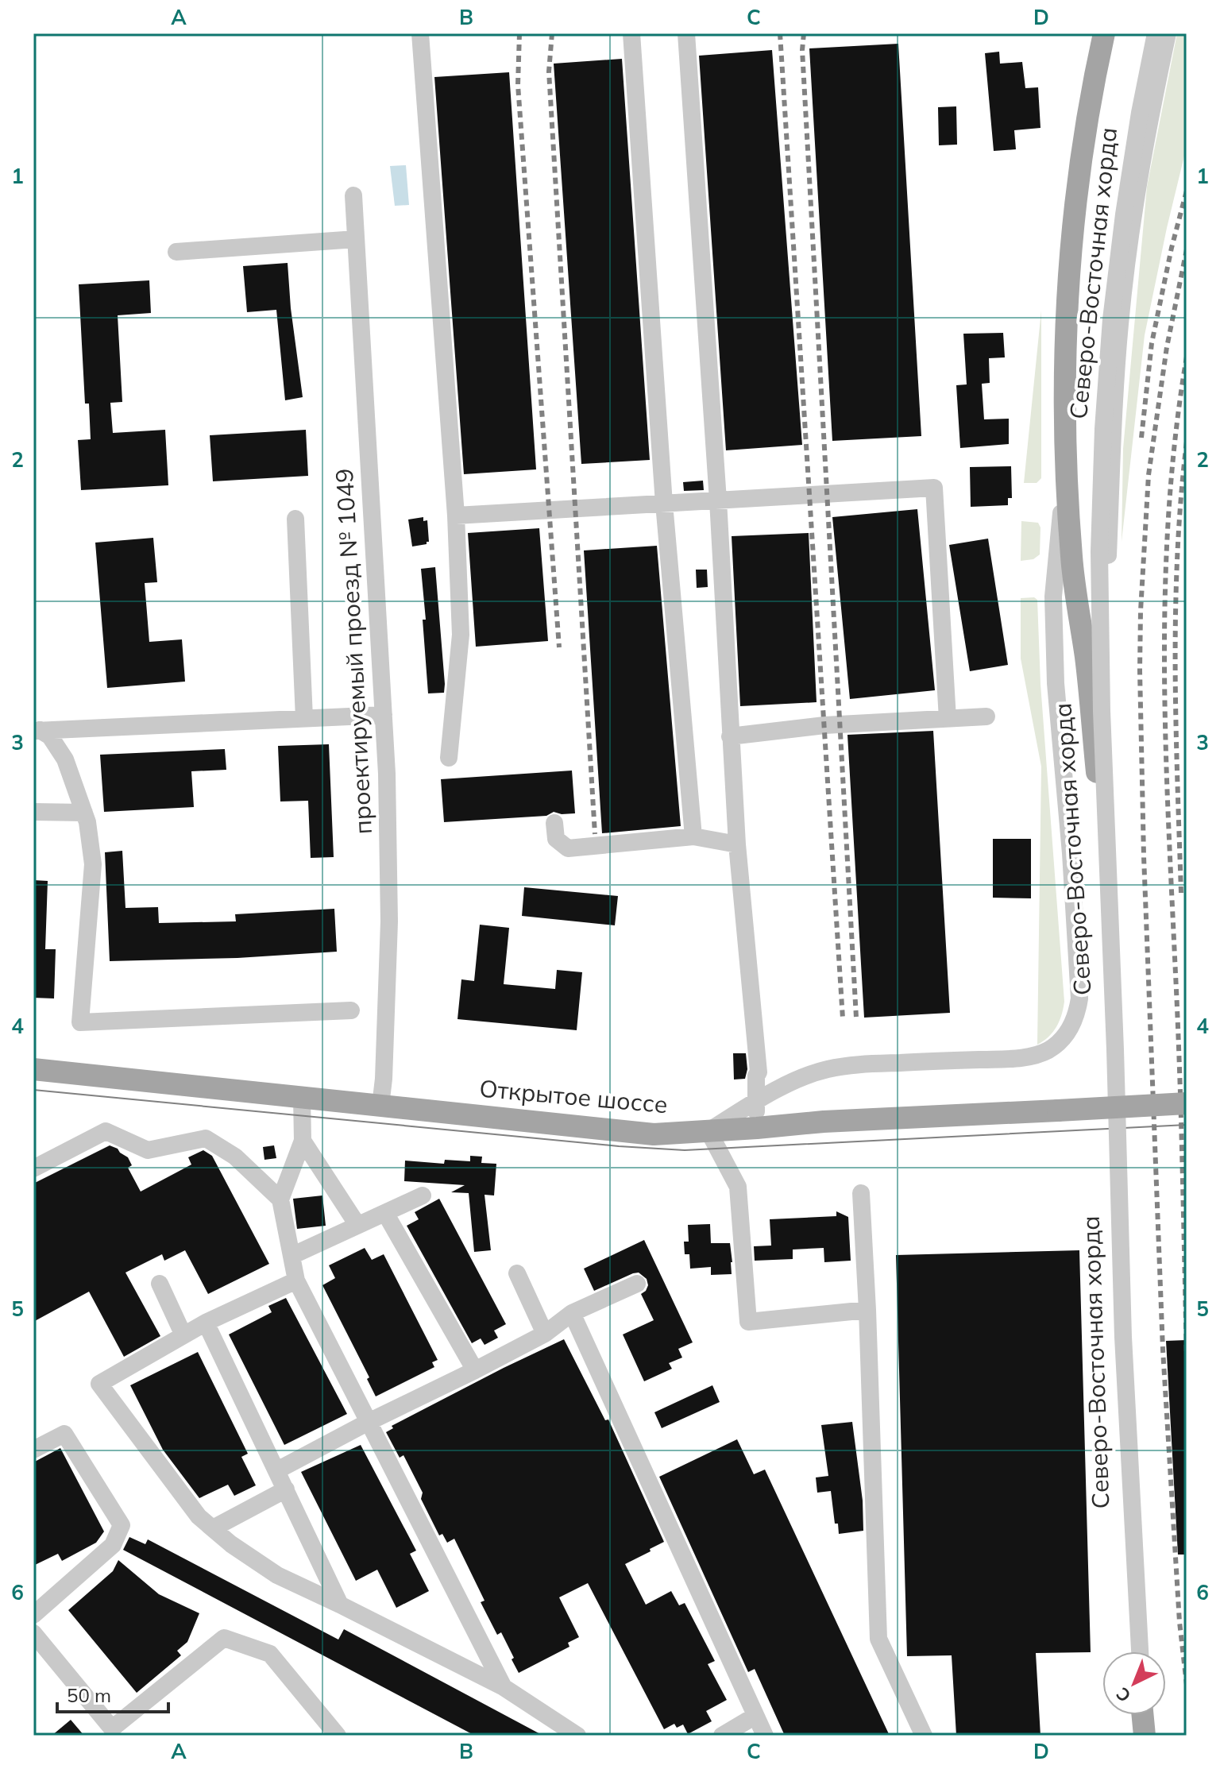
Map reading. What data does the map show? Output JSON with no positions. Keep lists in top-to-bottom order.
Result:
{
  "streets": {
    "main road": ["Северо-Восточная хорда", "Открытое шоссе"],
    "street": ["проектируемый проезд № 1049"]
  },
  "crossings": [
    ["проектируемый проезд № 1049", "Открытое шоссе"]
  ],
  "scale_bar": "50 m",
  "north": "bottom left",
  "grid": {
    "columns": [
      "A",
      "B",
      "C",
      "D"
    ],
    "rows": [
      "1",
      "2",
      "3",
      "4",
      "5",
      "6"
    ]
  }
}
